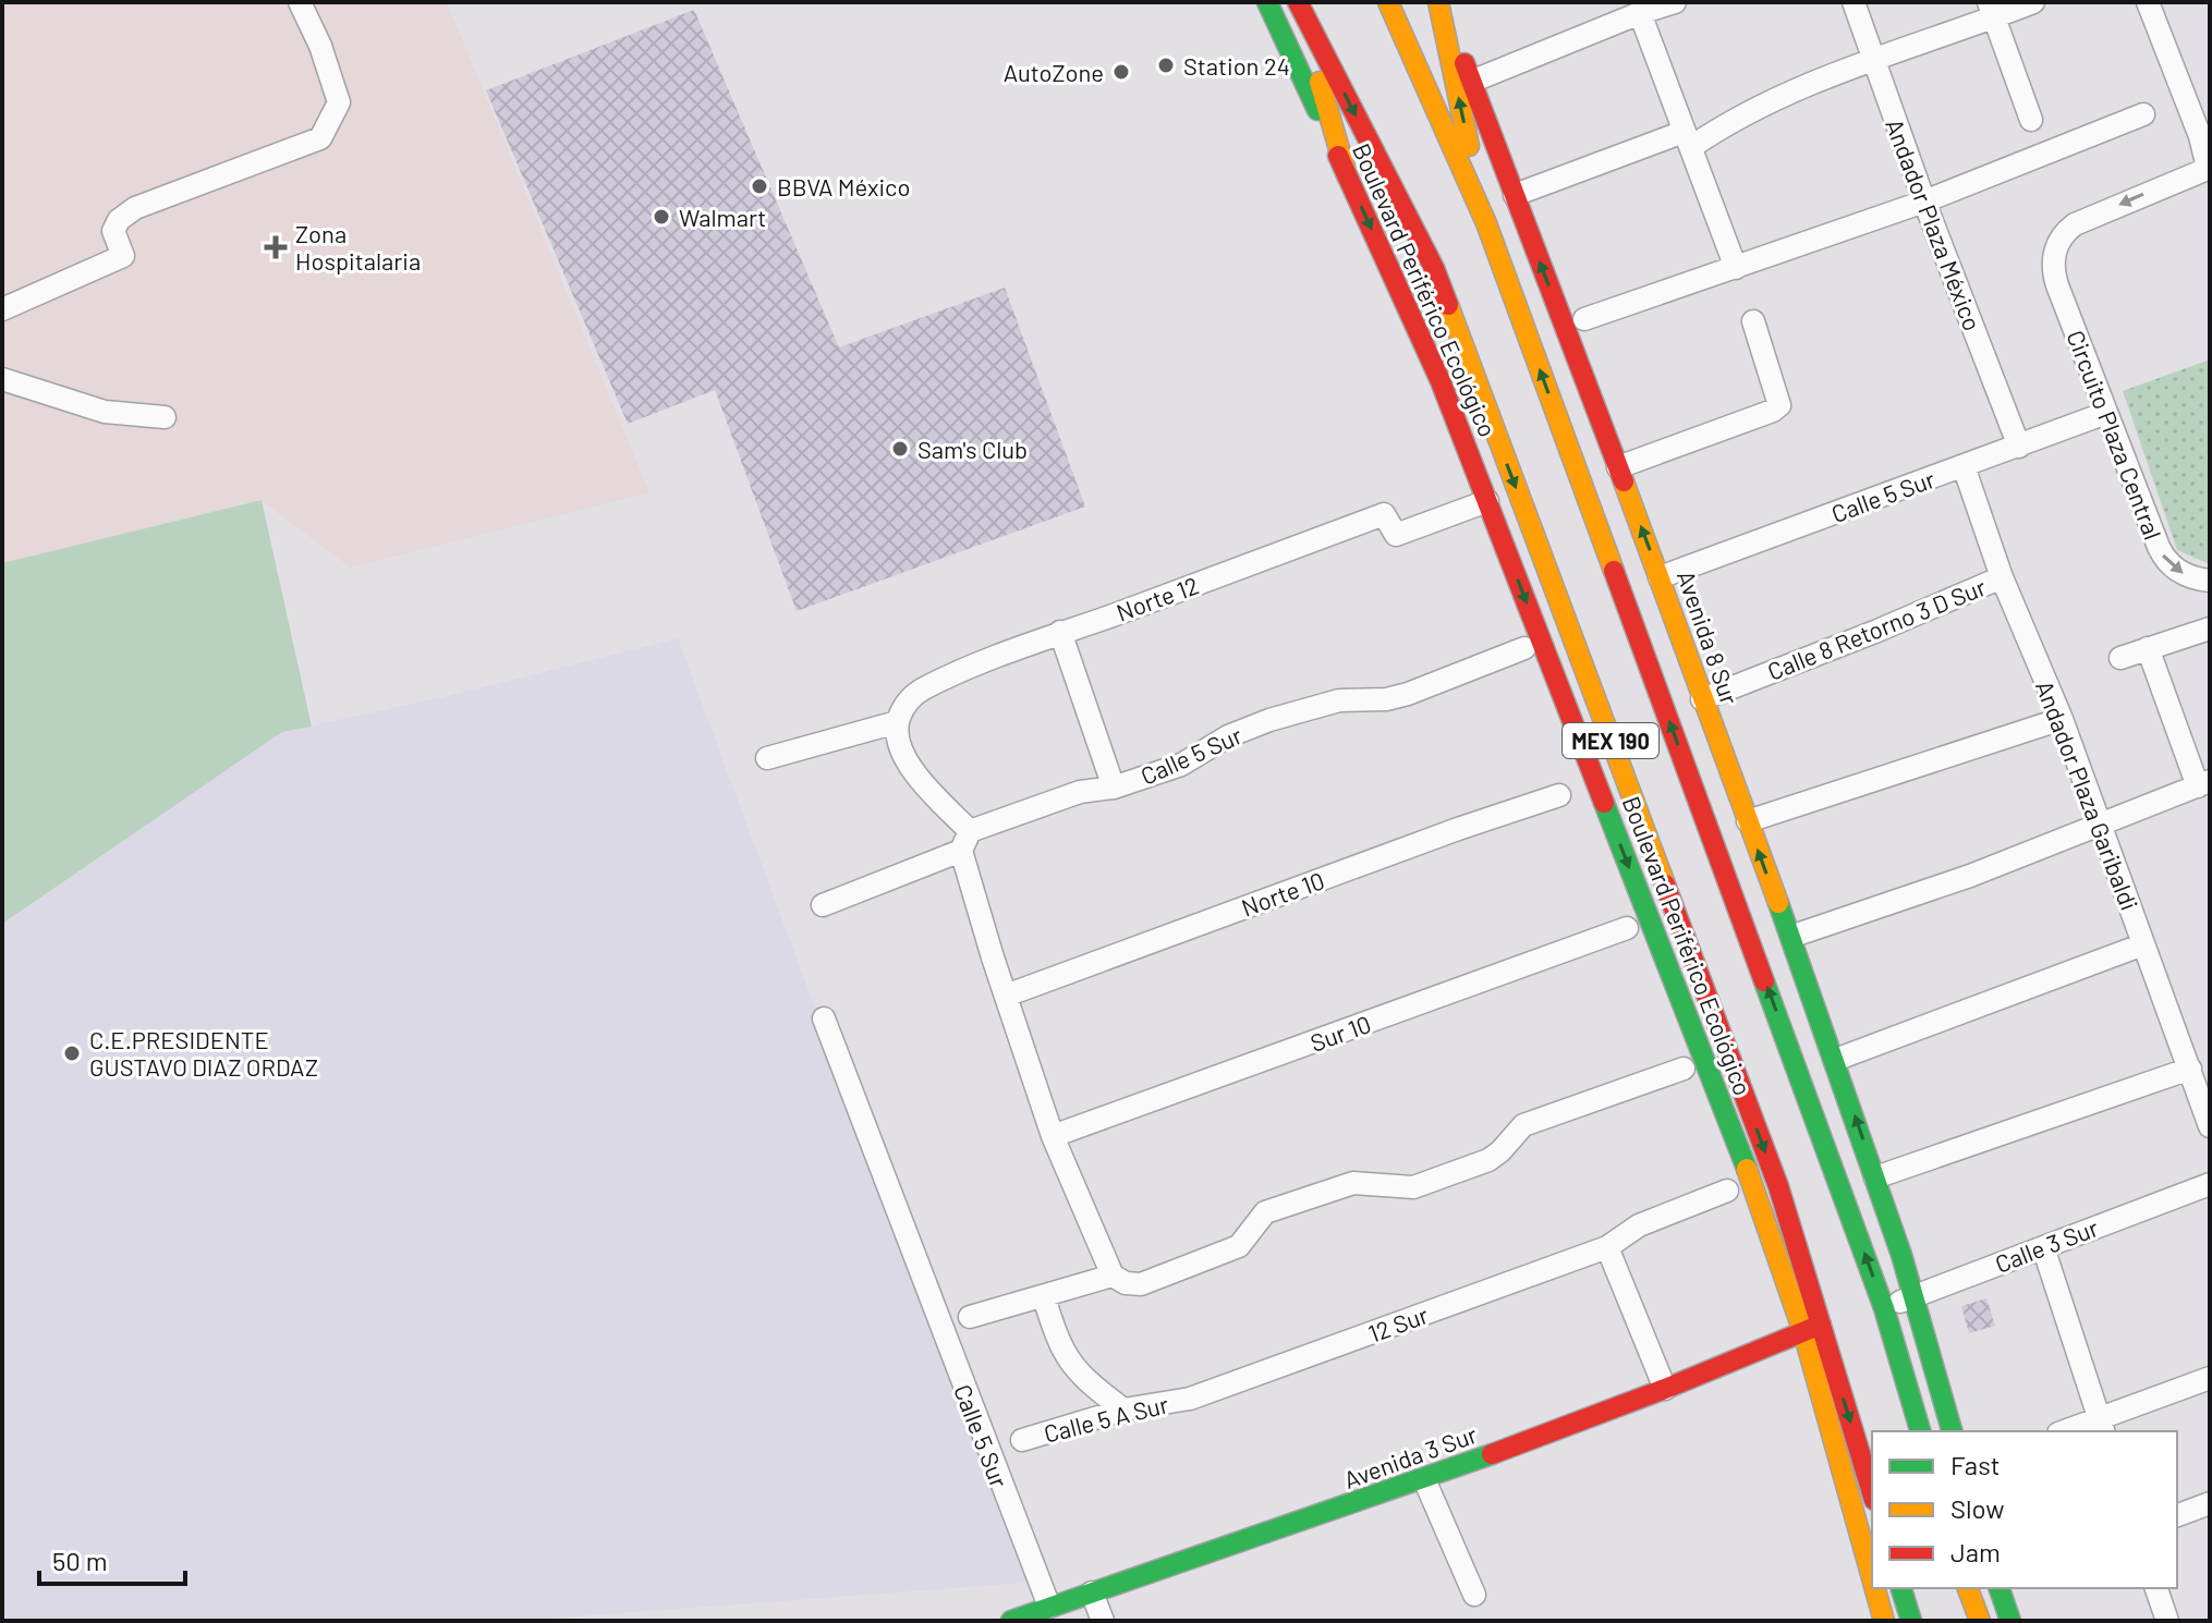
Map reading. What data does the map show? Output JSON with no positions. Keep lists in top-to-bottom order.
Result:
{
  "streets": {
    "main road": [
      "Boulevard Periférico Ecológico",
      "Avenida 8 Sur",
      "MEX 190",
      "Avenida 3 Sur"
    ],
    "street": [
      "Andador Plaza México",
      "Circuito Plaza Central",
      "Calle 5 Sur",
      "Norte 12",
      "Calle 8 Retorno 3 D Sur",
      "Andador Plaza Garibaldi",
      "Norte 10",
      "Sur 10",
      "Calle 3 Sur",
      "12 Sur",
      "Calle 5 A Sur"
    ]
  },
  "crossings": [
    ["Andador Plaza México", "Calle 5 Sur"],
    ["Boulevard Periférico Ecológico", "Norte 12"],
    ["Boulevard Periférico Ecológico", "Avenida 3 Sur"],
    ["Circuito Plaza Central", "Calle 5 Sur"],
    ["Calle 5 Sur", "Avenida 8 Sur"],
    ["Calle 5 Sur", "Andador Plaza Garibaldi"],
    ["Calle 5 Sur", "Avenida 3 Sur"],
    ["Calle 8 Retorno 3 D Sur", "Avenida 8 Sur"],
    ["Calle 8 Retorno 3 D Sur", "Andador Plaza Garibaldi"],
    ["Avenida 8 Sur", "Calle 3 Sur"],
    ["MEX 190", "Calle 3 Sur"],
    ["12 Sur", "Calle 5 A Sur"]
  ],
  "places": {
    "other": [
      "Station 24",
      "AutoZone",
      "BBVA México",
      "Walmart",
      "Sam's Club",
      "C.E.PRESIDENTE GUSTAVO DIAZ ORDAZ"
    ],
    "health": ["Zona Hospitalaria"]
  },
  "legend": ["Fast", "Slow", "Jam"],
  "scale_bar": "50 m"
}
